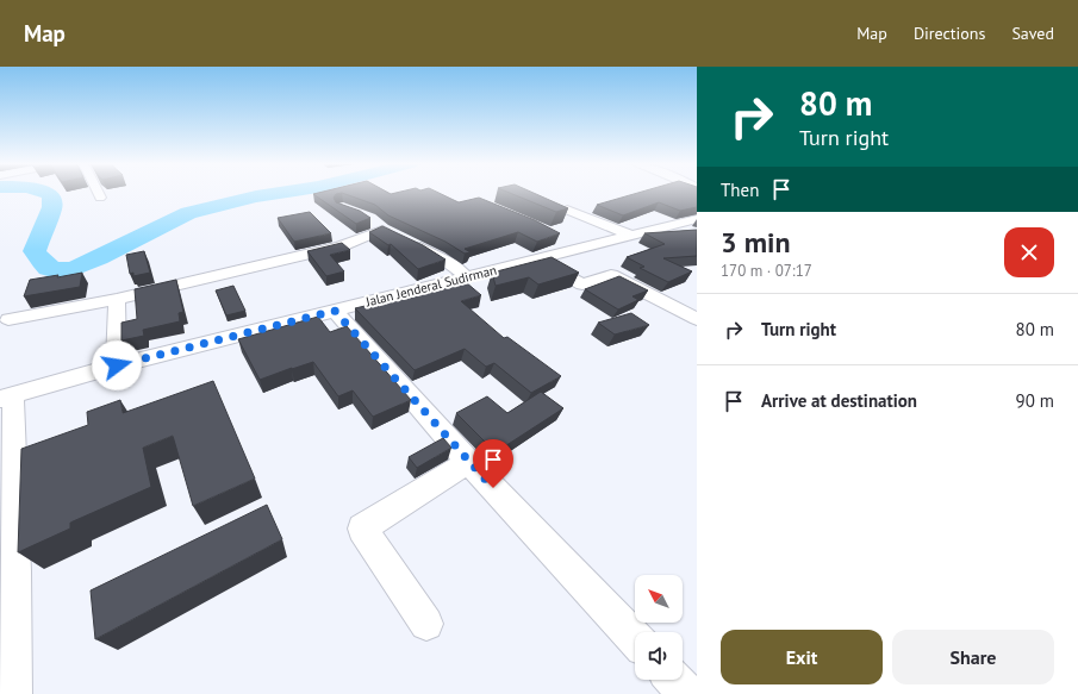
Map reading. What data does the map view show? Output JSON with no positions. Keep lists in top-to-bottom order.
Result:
{
  "streets": {
    "street": ["Jalan Jenderal Sudirman"]
  },
  "north": "top left",
  "page": {
    "header": "Map",
    "nav": ["Map", "Directions", "Saved"],
    "turn": ["80 m", "Turn right"],
    "then": "Then",
    "heading": ["3 min", "170 m · 07:17"],
    "list": [
      {
        "name": "Turn right",
        "value": "80 m"
      },
      {
        "name": "Arrive at destination",
        "value": "90 m"
      }
    ],
    "buttons": ["Exit", "Share"]
  }
}
